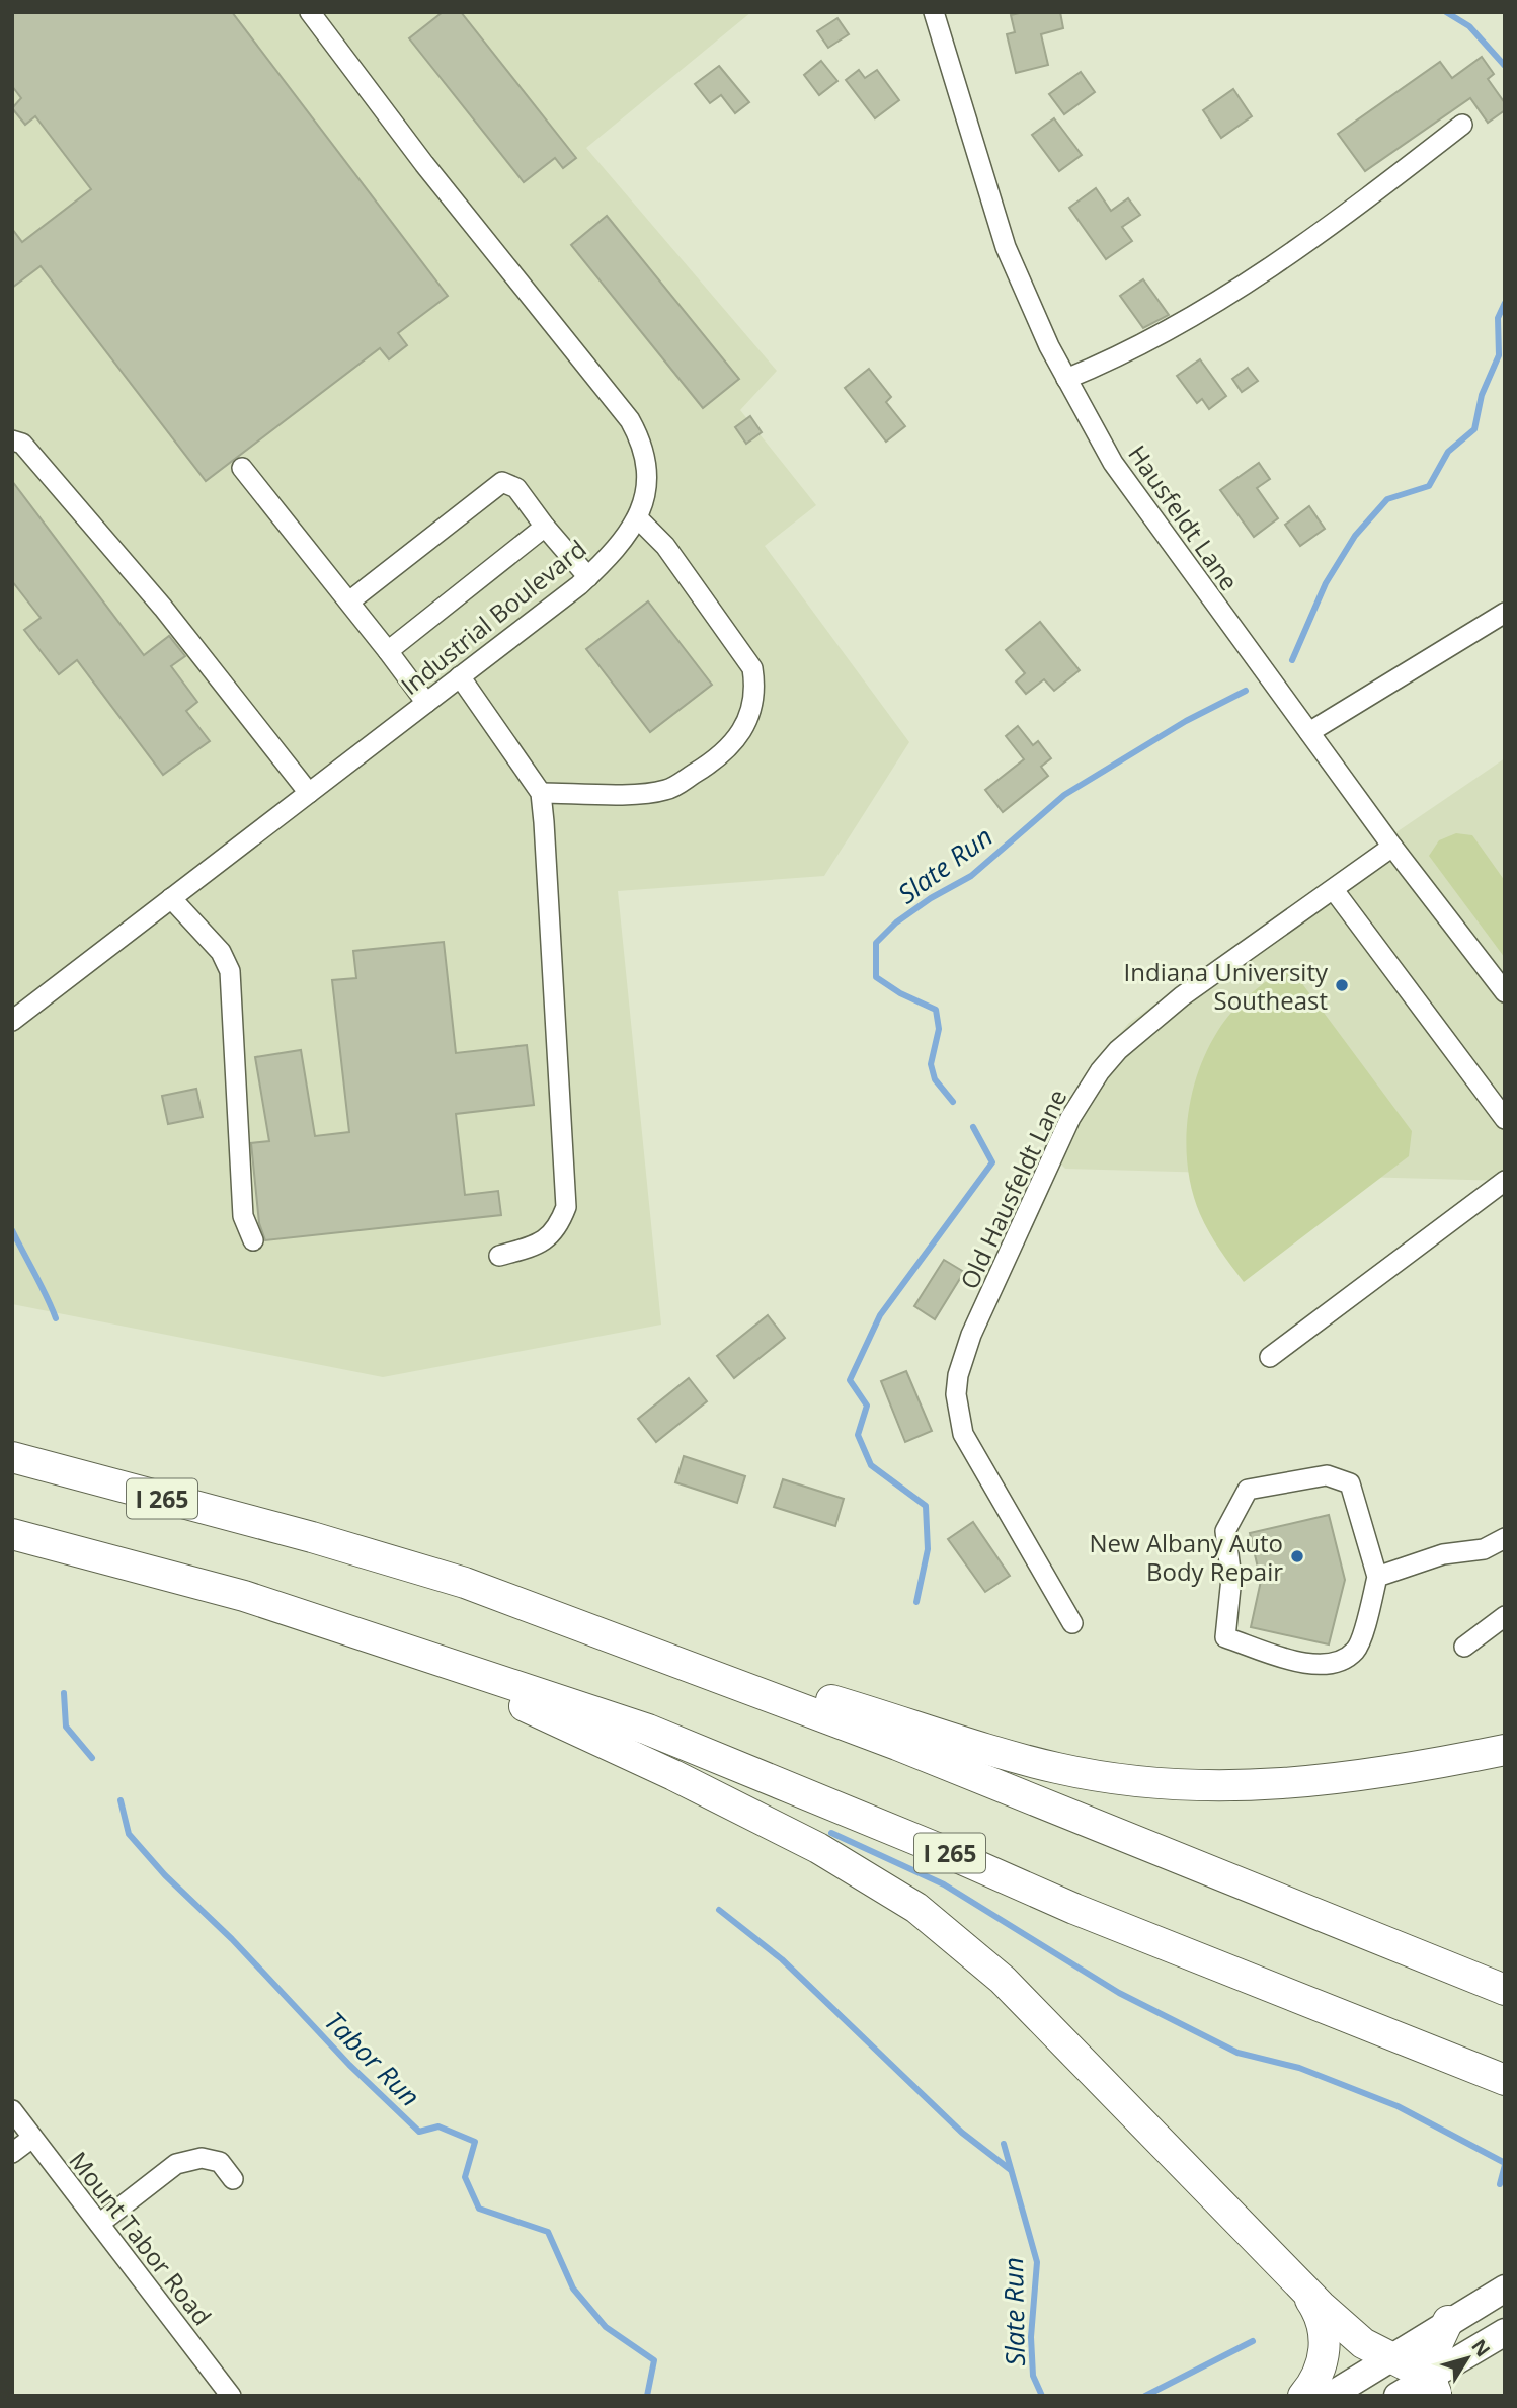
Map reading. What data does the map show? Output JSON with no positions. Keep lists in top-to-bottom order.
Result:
{
  "streets": {
    "highway": ["I 265"],
    "street": [
      "Hausfeldt Lane",
      "Industrial Boulevard",
      "Old Hausfeldt Lane",
      "Mount Tabor Road"
    ]
  },
  "crossings": [
    ["Hausfeldt Lane", "Old Hausfeldt Lane"]
  ],
  "water": ["Slate Run", "Tabor Run"],
  "places": ["Indiana University Southeast", "New Albany Auto Body Repair"],
  "north": "top right"
}
